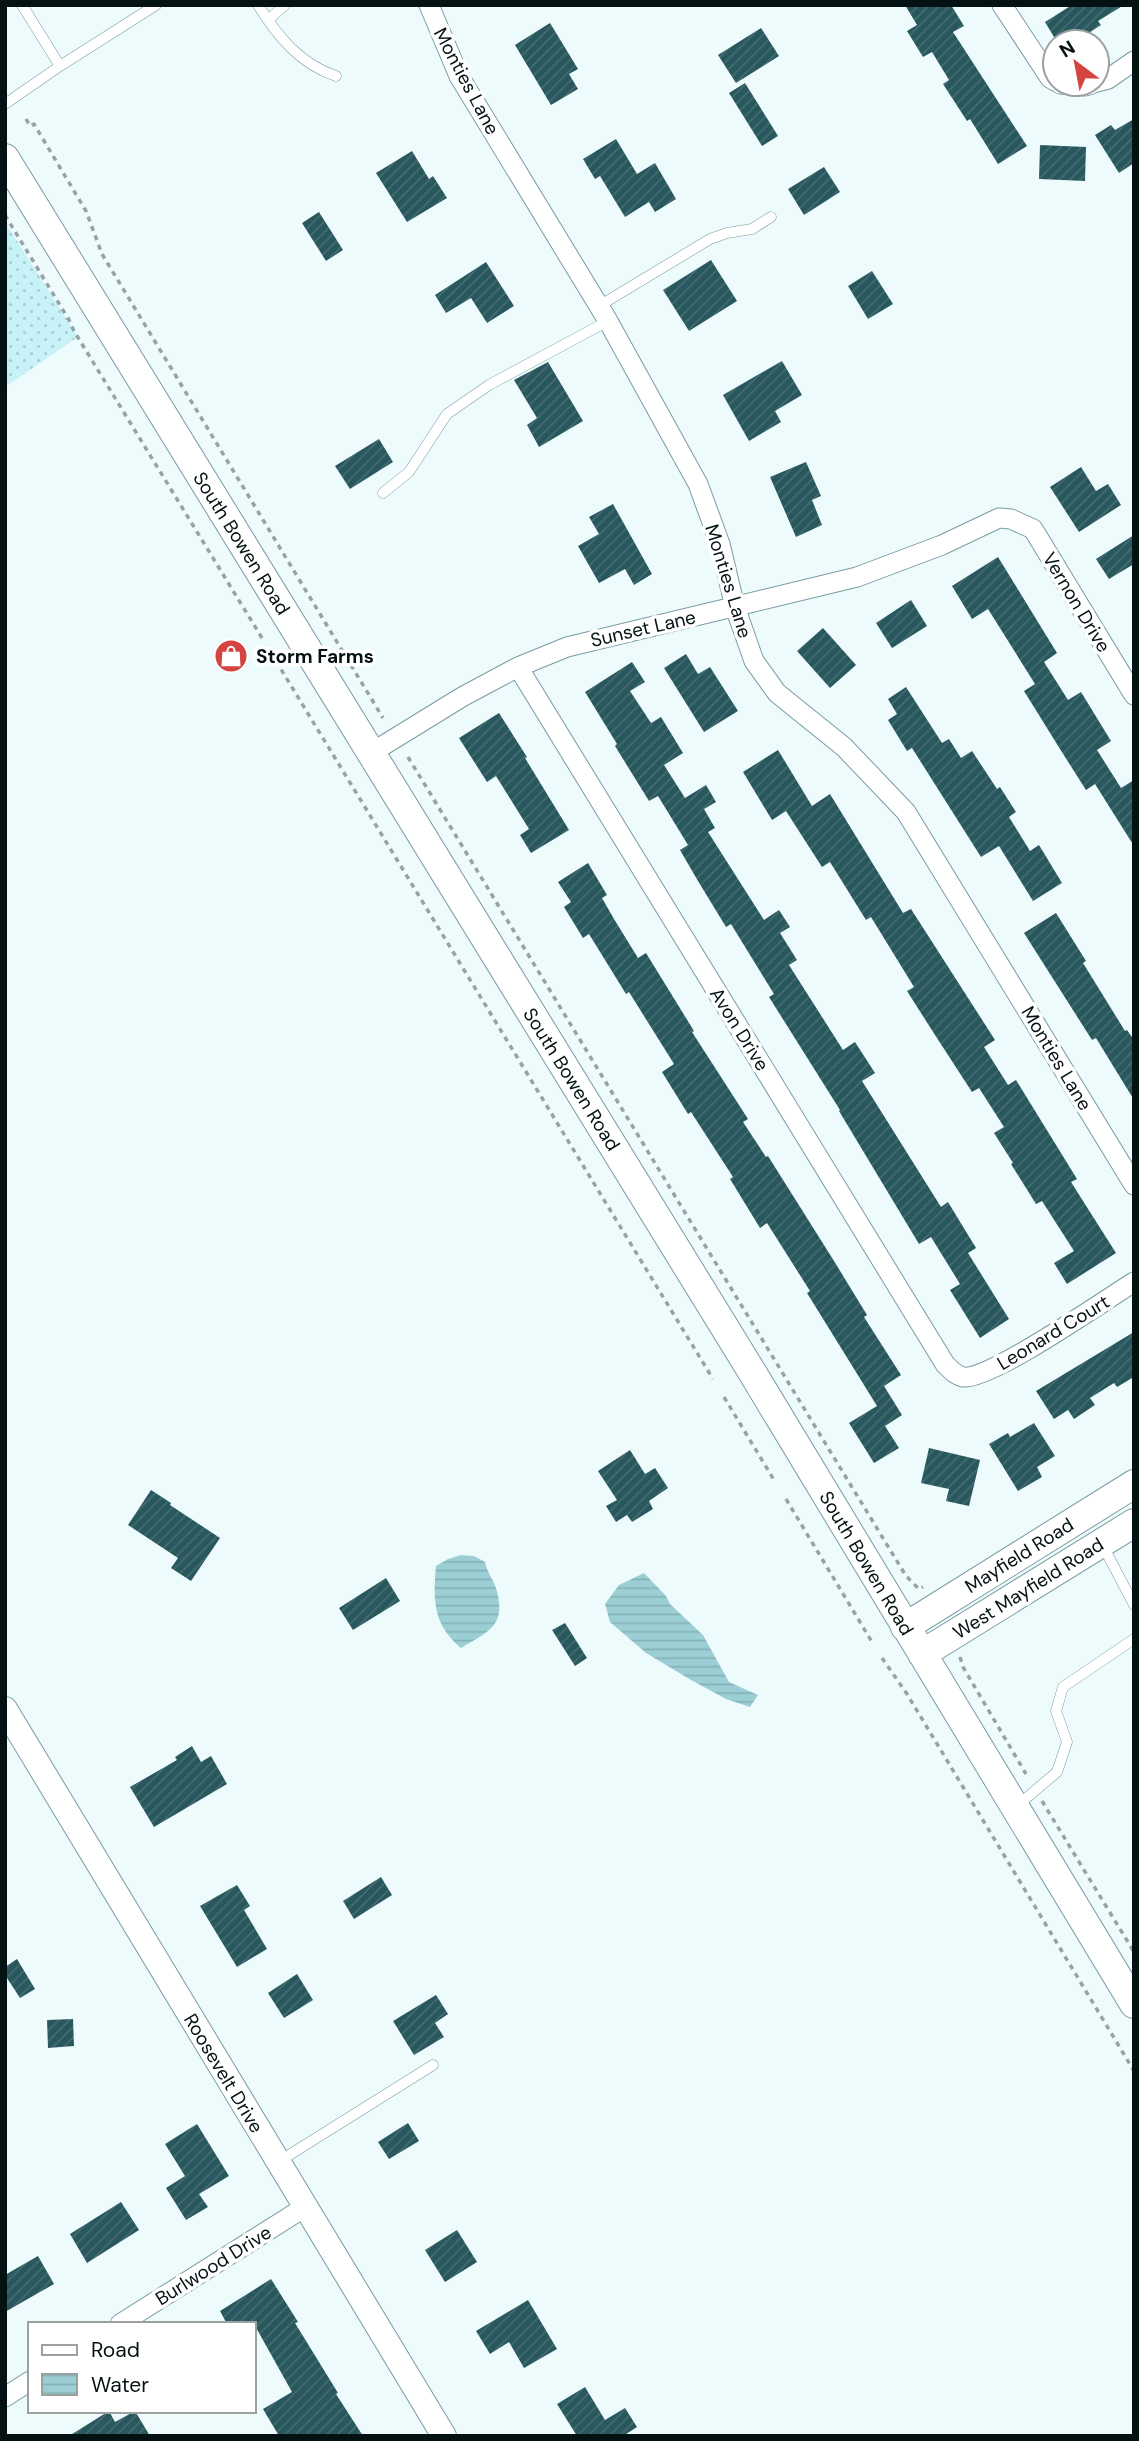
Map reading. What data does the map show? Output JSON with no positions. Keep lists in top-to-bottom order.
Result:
{
  "streets": {
    "main road": ["South Bowen Road", "Mayfield Road", "West Mayfield Road"],
    "street": [
      "Monties Lane",
      "Vernon Drive",
      "Sunset Lane",
      "Avon Drive",
      "Leonard Court",
      "Roosevelt Drive",
      "Burlwood Drive"
    ]
  },
  "crossings": [
    ["Monties Lane", "Sunset Lane"],
    ["South Bowen Road", "Sunset Lane"],
    ["South Bowen Road", "Mayfield Road"],
    ["South Bowen Road", "West Mayfield Road"],
    ["Vernon Drive", "Sunset Lane"],
    ["Sunset Lane", "Avon Drive"],
    ["Avon Drive", "Leonard Court"],
    ["Roosevelt Drive", "Burlwood Drive"]
  ],
  "places": {
    "shop": ["Storm Farms"]
  },
  "legend": ["Road", "Water"],
  "north": "top left"
}
